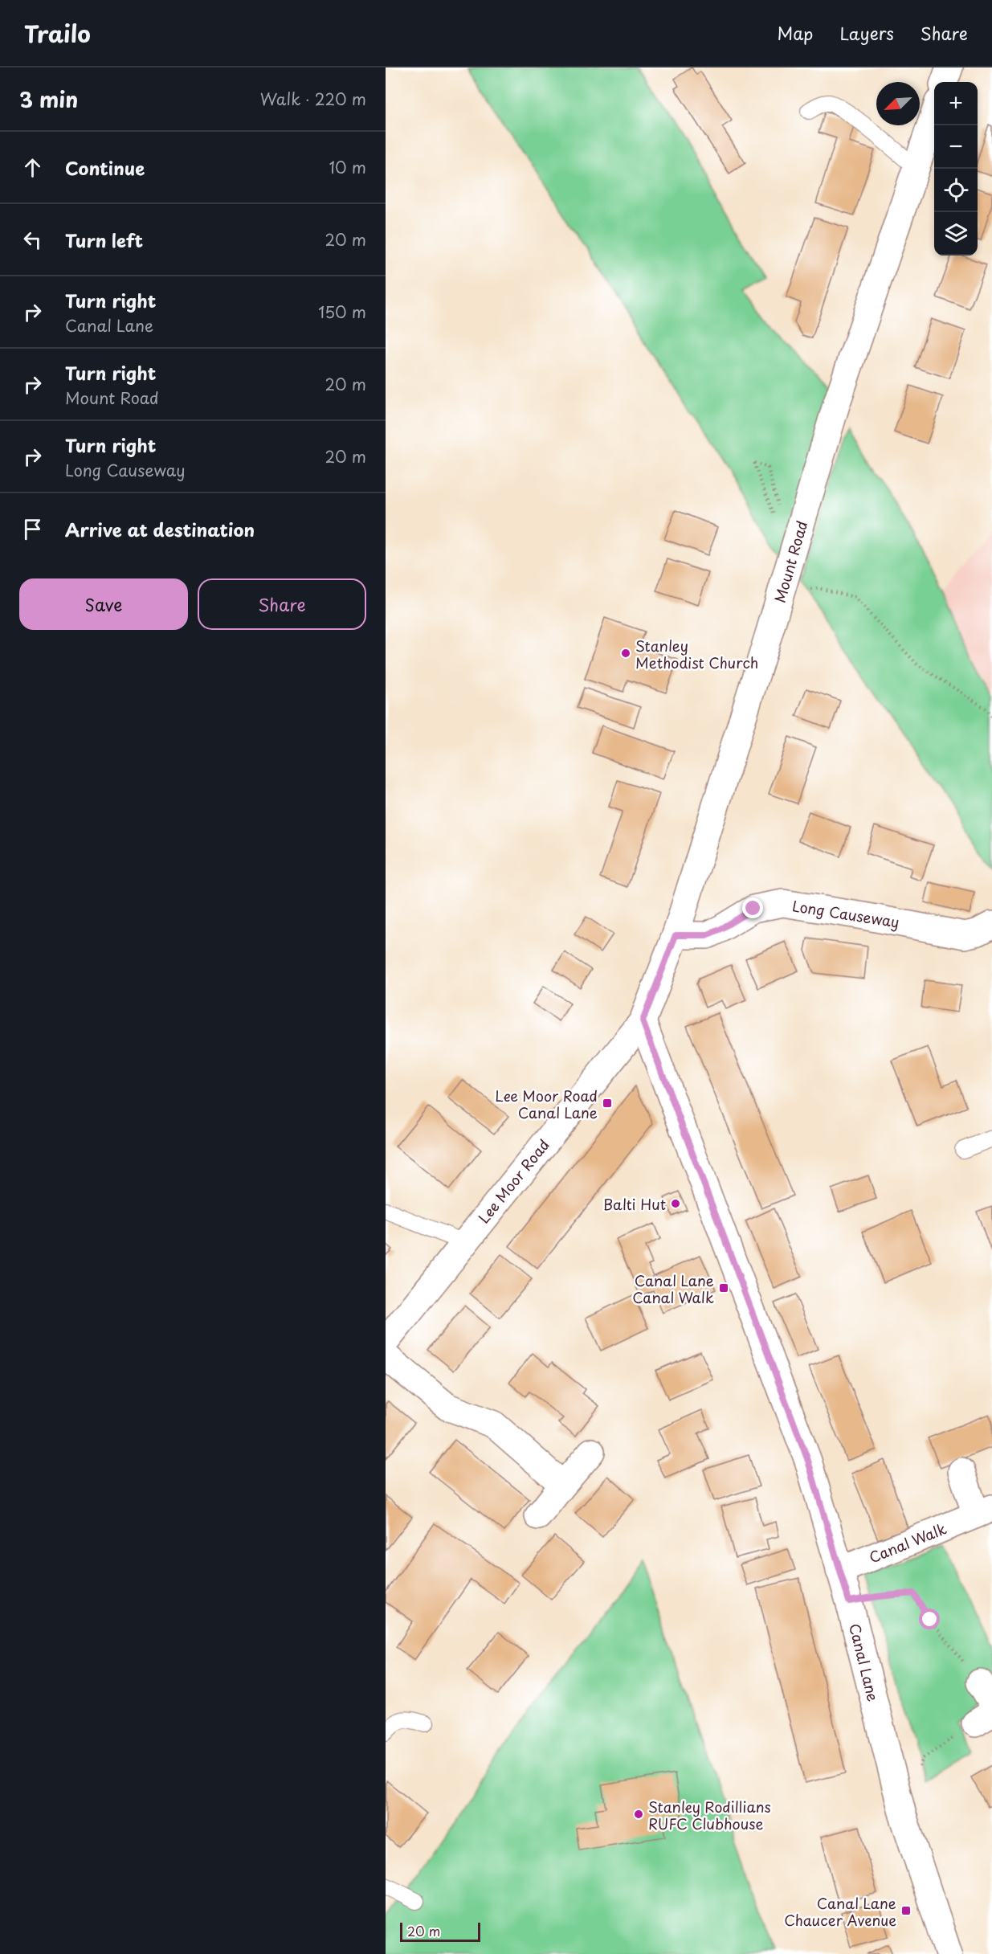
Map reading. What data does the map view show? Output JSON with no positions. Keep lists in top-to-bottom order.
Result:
{
  "streets": {
    "street": [
      "Mount Road",
      "Long Causeway",
      "Lee Moor Road",
      "Canal Walk",
      "Canal Lane"
    ]
  },
  "crossings": [
    ["Mount Road", "Long Causeway"],
    ["Mount Road", "Lee Moor Road"],
    ["Mount Road", "Canal Lane"],
    ["Lee Moor Road", "Canal Lane"],
    ["Canal Walk", "Canal Lane"]
  ],
  "places": {
    "other": ["Stanley Methodist Church", "Balti Hut", "Stanley Rodillians RUFC Clubhouse"],
    "transit": ["Lee Moor Road Canal Lane", "Canal Lane Canal Walk", "Canal Lane Chaucer Avenue"]
  },
  "scale_bar": "20 m",
  "north": "bottom left",
  "page": {
    "header": "Trailo",
    "nav": ["Map", "Layers", "Share"],
    "heading": ["3 min", "Walk · 220 m"],
    "map_buttons": ["+", "−"],
    "list": [
      ["Continue", "10 m"],
      ["Turn left", "20 m"],
      ["Turn right", "Canal Lane", "150 m"],
      ["Turn right", "Mount Road", "20 m"],
      ["Turn right", "Long Causeway", "20 m"],
      "Arrive at destination"
    ],
    "buttons": ["Save", "Share"],
    "scale": "20 m"
  }
}
